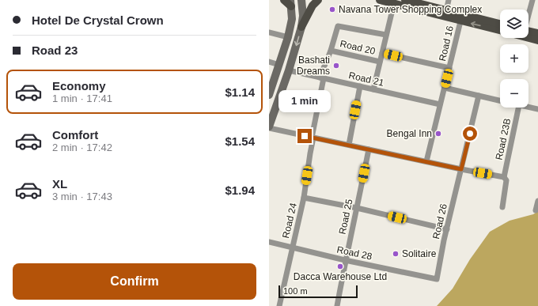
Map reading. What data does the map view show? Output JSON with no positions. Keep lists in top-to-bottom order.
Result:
{
  "streets": {
    "street": [
      "Road 16",
      "Road 20",
      "Road 21",
      "Road 23B",
      "Road 25",
      "Road 24",
      "Road 26",
      "Road 28"
    ]
  },
  "crossings": [
    ["Road 16", "Road 21"],
    ["Road 20", "Road 24"],
    ["Road 21", "Road 24"],
    ["Road 25", "Road 28"],
    ["Road 24", "Road 28"],
    ["Road 26", "Road 28"]
  ],
  "places": [
    "Navana Tower Shopping Complex",
    "Bashati Dreams",
    "Bengal Inn",
    "Solitaire",
    "Dacca Warehouse Ltd"
  ],
  "scale_bar": "100 m",
  "page": {
    "banner": ["Hotel De Crystal Crown", "Road 23"],
    "map_buttons": ["+", "−"],
    "list": [
      {
        "name": "Economy",
        "note": "1 min · 17:41",
        "value": "$1.14"
      },
      {
        "name": "Comfort",
        "note": "2 min · 17:42",
        "value": "$1.54"
      },
      {
        "name": "XL",
        "note": "3 min · 17:43",
        "value": "$1.94"
      }
    ],
    "bubble": "1 min",
    "buttons": "Confirm",
    "scale": "100 m"
  }
}
